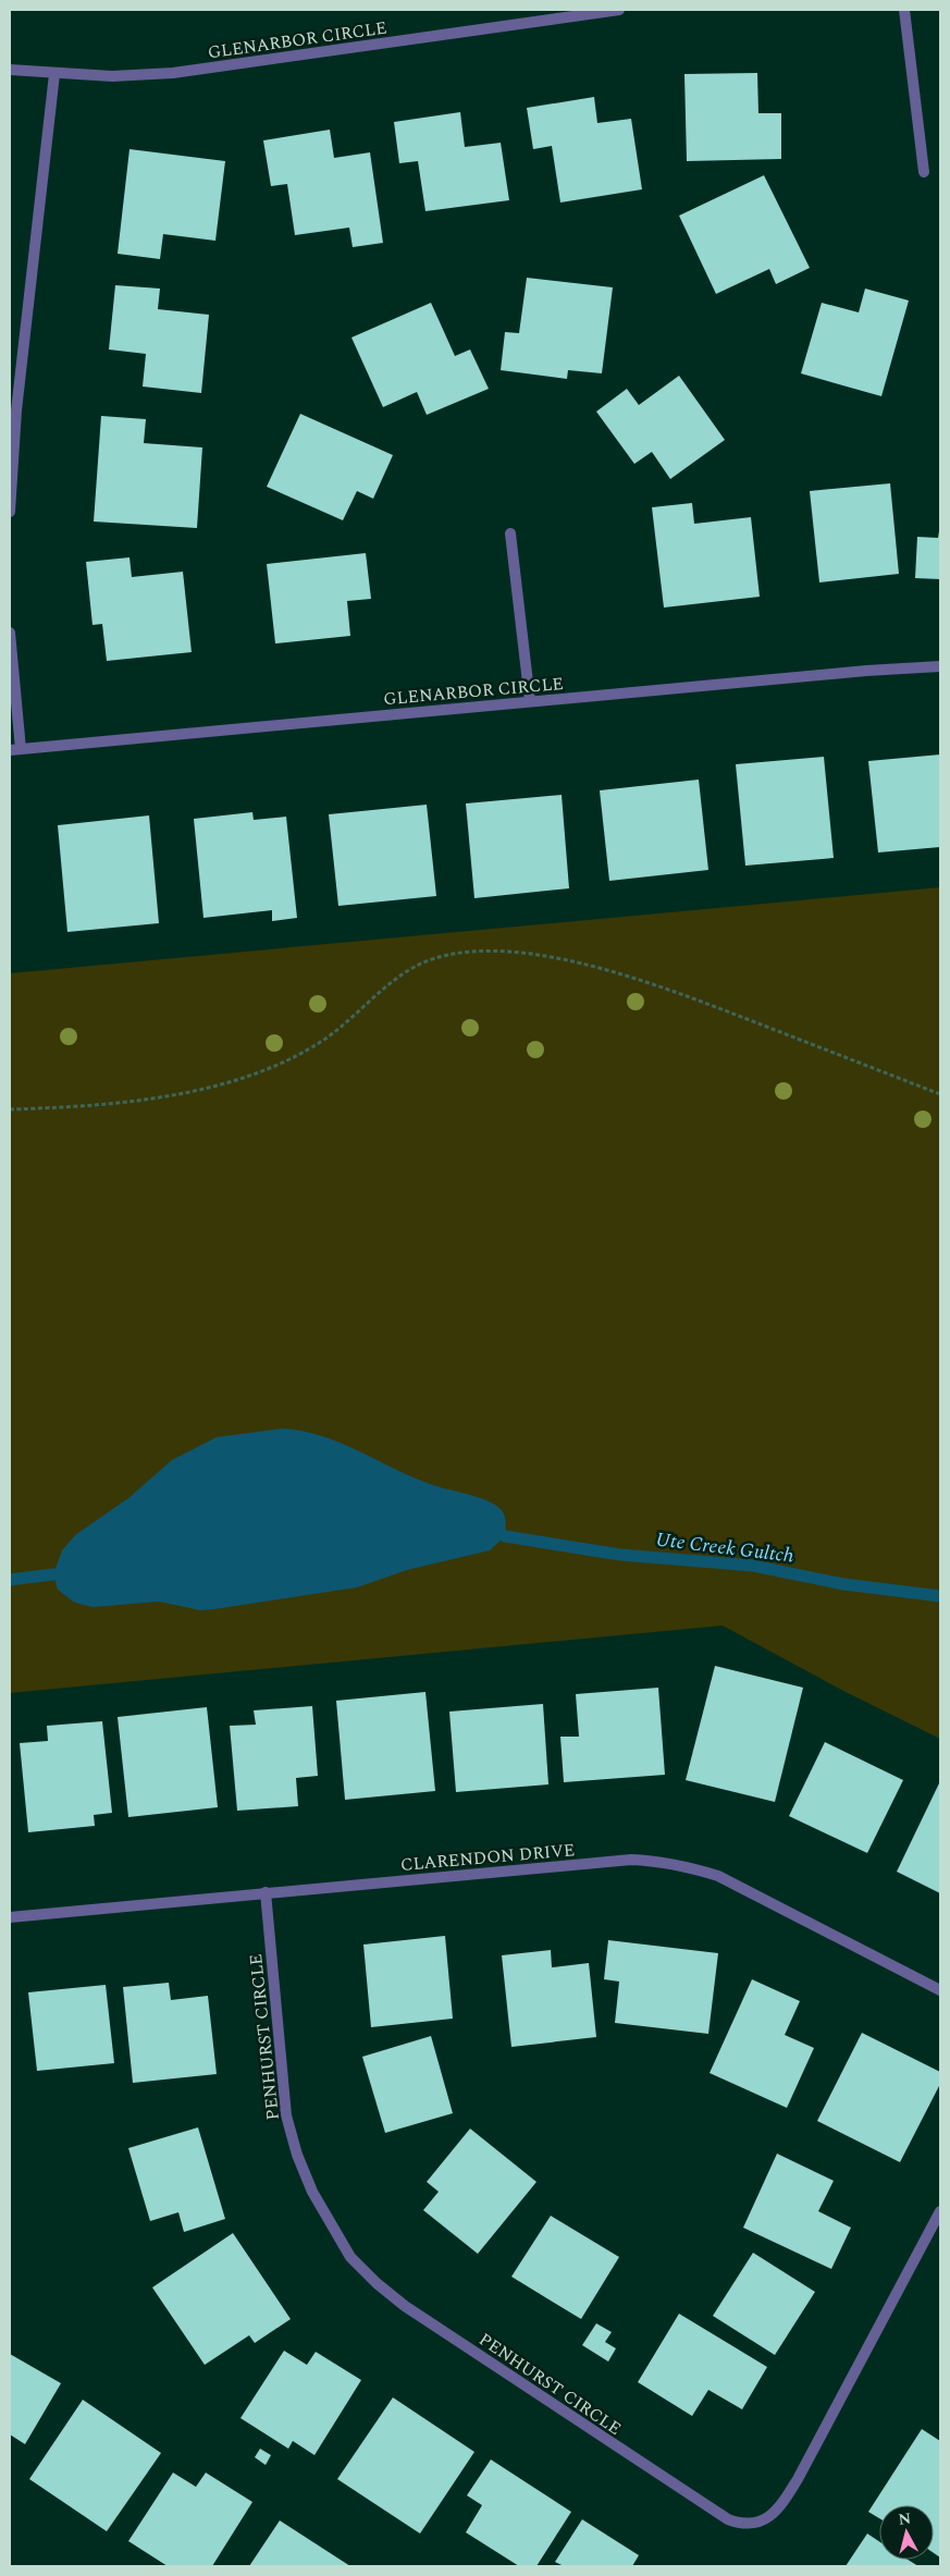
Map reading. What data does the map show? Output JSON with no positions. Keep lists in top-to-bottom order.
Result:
{
  "streets": {
    "street": ["GLENARBOR CIRCLE", "CLARENDON DRIVE", "PENHURST CIRCLE"]
  },
  "crossings": [
    ["CLARENDON DRIVE", "PENHURST CIRCLE"]
  ],
  "water": ["Ute Creek Gultch"],
  "north": "top"
}
